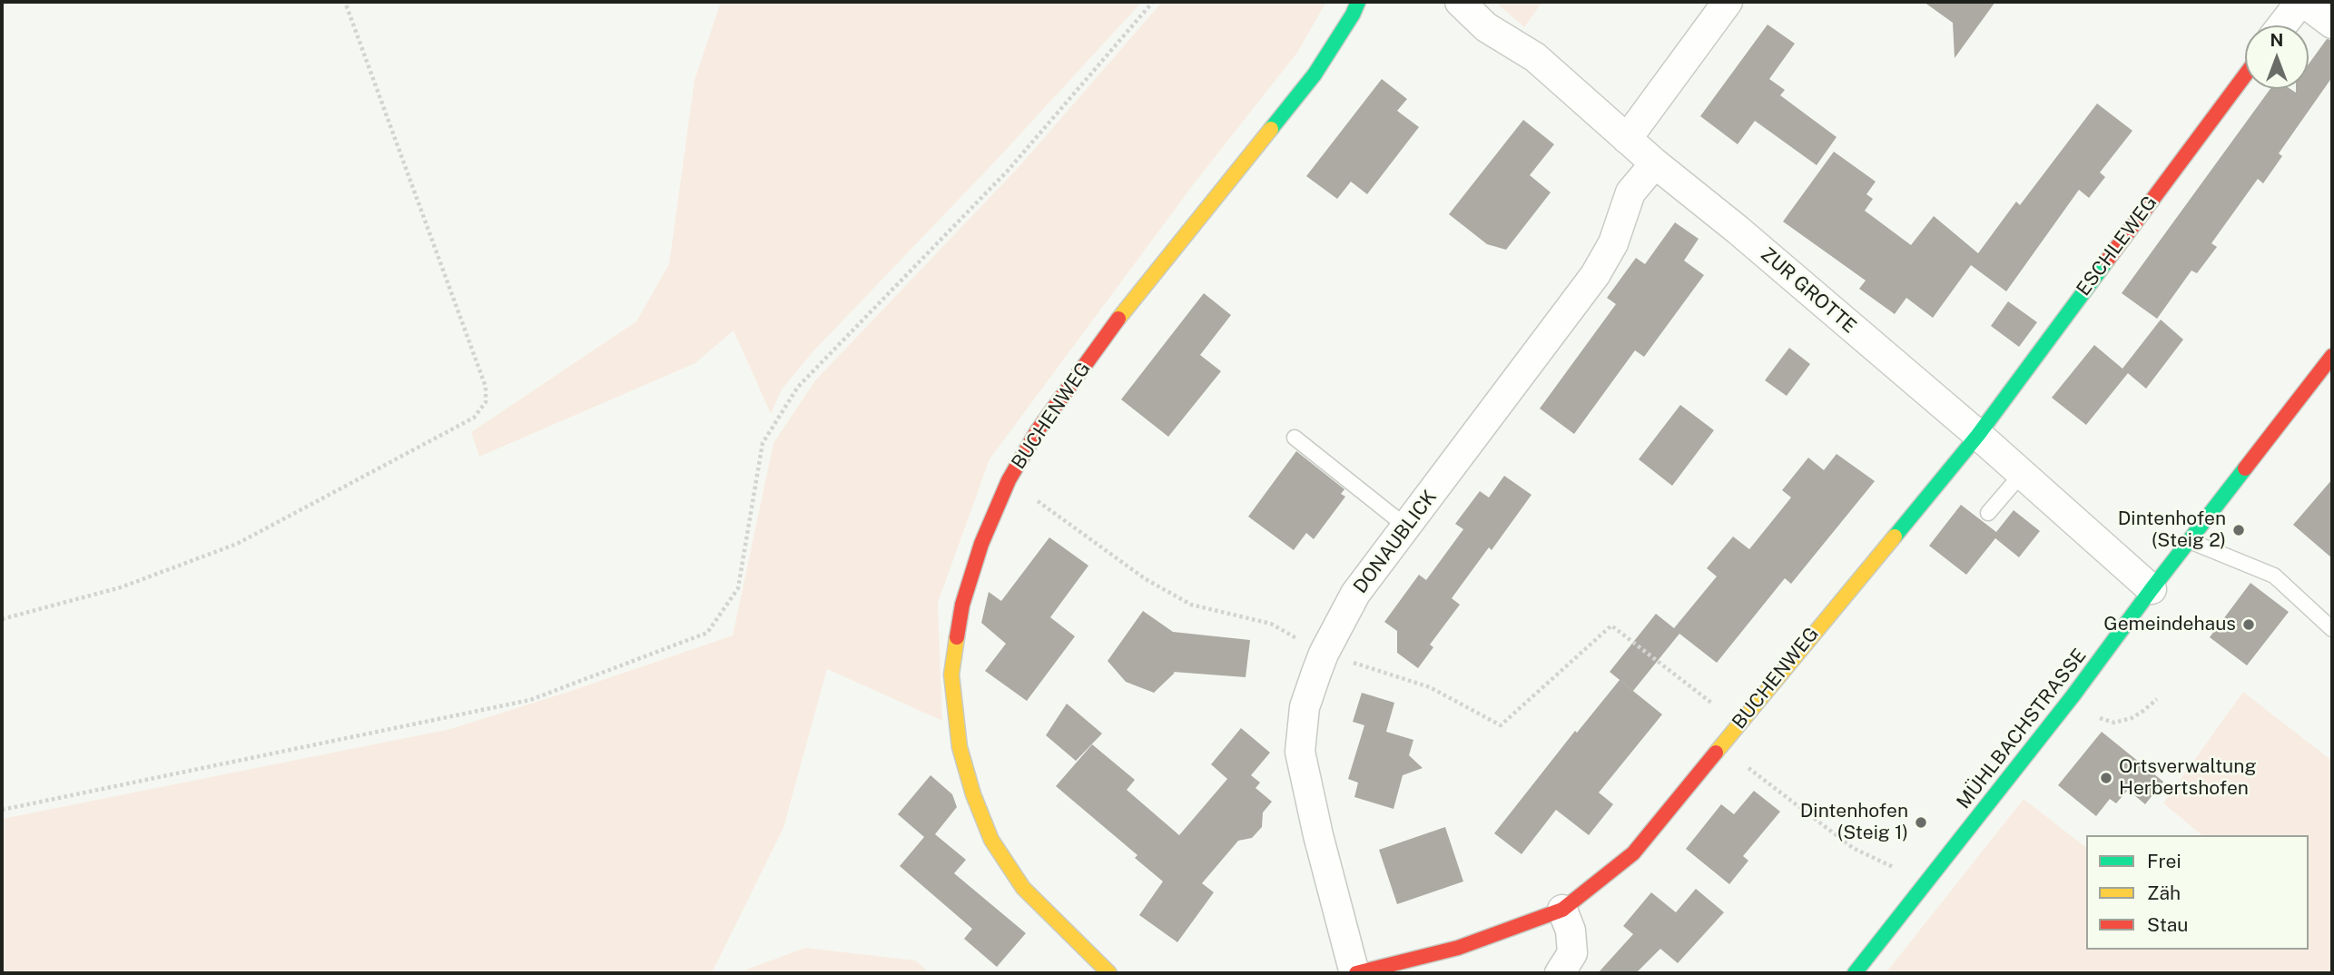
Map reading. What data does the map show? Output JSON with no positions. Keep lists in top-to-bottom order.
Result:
{
  "streets": {
    "street": [
      "ESCHLEWEG",
      "ZUR GROTTE",
      "BUCHENWEG",
      "DONAUBLICK",
      "MÜHLBACHSTRASSE"
    ]
  },
  "crossings": [
    ["ESCHLEWEG", "ZUR GROTTE"],
    ["ESCHLEWEG", "BUCHENWEG"],
    ["ZUR GROTTE", "BUCHENWEG"],
    ["ZUR GROTTE", "DONAUBLICK"],
    ["ZUR GROTTE", "MÜHLBACHSTRASSE"],
    ["BUCHENWEG", "DONAUBLICK"]
  ],
  "places": [
    "Dintenhofen (Steig 2)",
    "Gemeindehaus",
    "Ortsverwaltung Herbertshofen",
    "Dintenhofen (Steig 1)"
  ],
  "legend": ["Frei", "Zäh", "Stau"],
  "north": "top"
}
